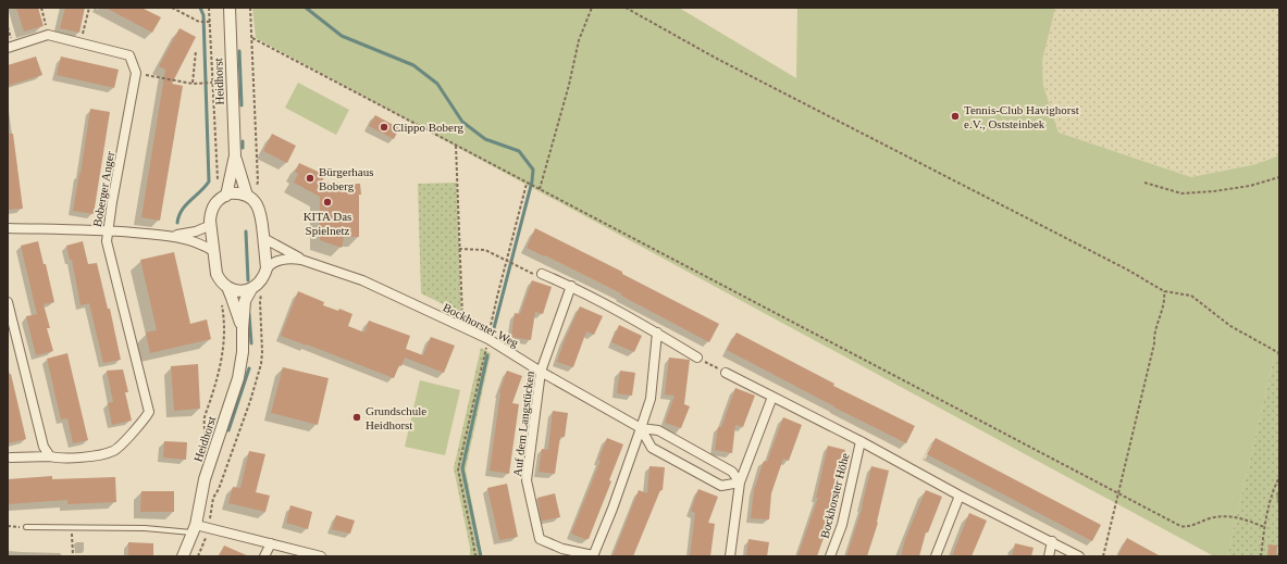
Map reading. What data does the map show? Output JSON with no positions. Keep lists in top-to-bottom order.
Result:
{
  "streets": {
    "street": [
      "Heidhorst",
      "Boberger Anger",
      "Bockhorster Weg",
      "Auf dem Langstücken",
      "Bockhorster Höhe"
    ]
  },
  "crossings": [
    ["Heidhorst", "Bockhorster Weg"],
    ["Bockhorster Weg", "Auf dem Langstücken"]
  ],
  "places": [
    "Tennis-Club Havighorst e.V., Oststeinbek",
    "Clippo Boberg",
    "Bürgerhaus Boberg",
    "KITA Das Spielnetz",
    "Grundschule Heidhorst"
  ]
}
